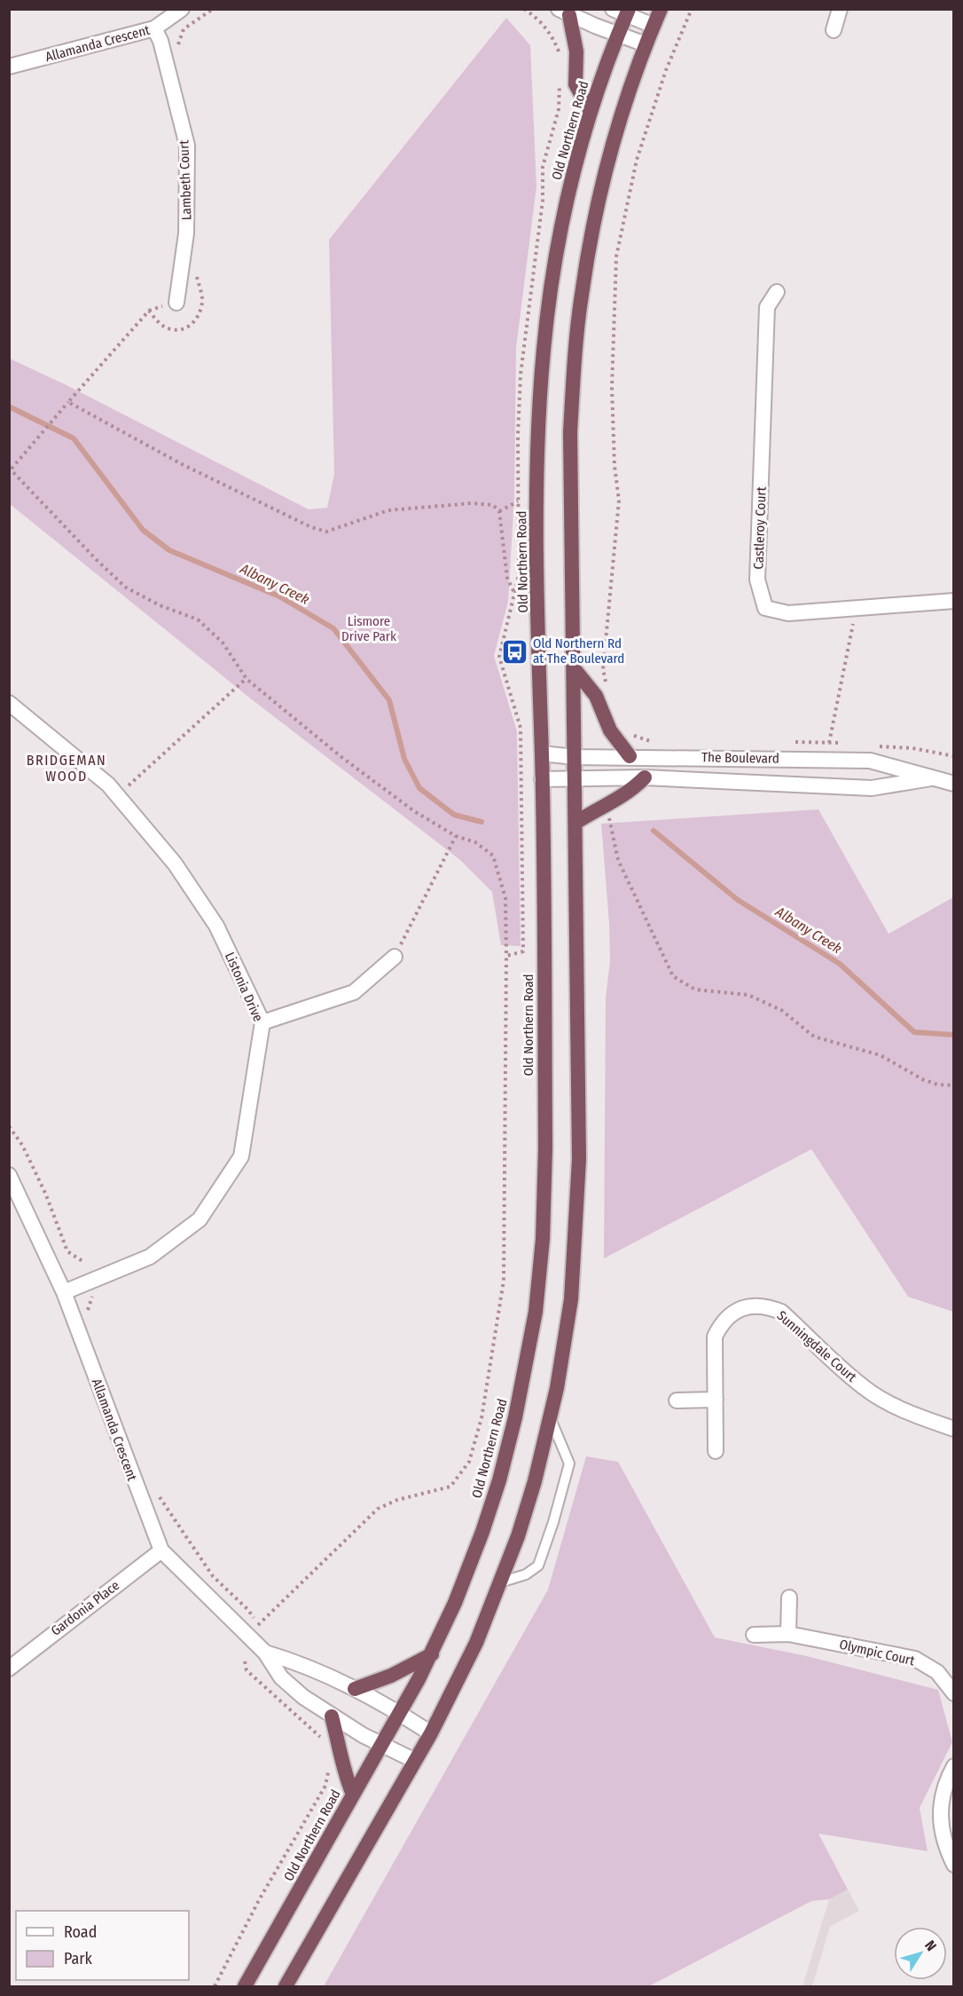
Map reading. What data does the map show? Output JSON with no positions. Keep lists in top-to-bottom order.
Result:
{
  "streets": {
    "highway": ["Old Northern Road"],
    "street": [
      "Allamanda Crescent",
      "Lambeth Court",
      "Castleroy Court",
      "The Boulevard",
      "Listonia Drive",
      "Sunningdale Court",
      "Gardonia Place",
      "Olympic Court"
    ]
  },
  "crossings": [
    ["Allamanda Crescent", "Old Northern Road"],
    ["Allamanda Crescent", "Lambeth Court"],
    ["Allamanda Crescent", "Listonia Drive"],
    ["Allamanda Crescent", "Gardonia Place"],
    ["Old Northern Road", "The Boulevard"]
  ],
  "districts": ["BRIDGEMAN WOOD"],
  "water": ["Albany Creek"],
  "parks": ["Lismore Drive Park"],
  "places": {
    "bus stop": ["Old Northern Rd at The Boulevard"]
  },
  "legend": ["Road", "Park"],
  "north": "top right"
}
